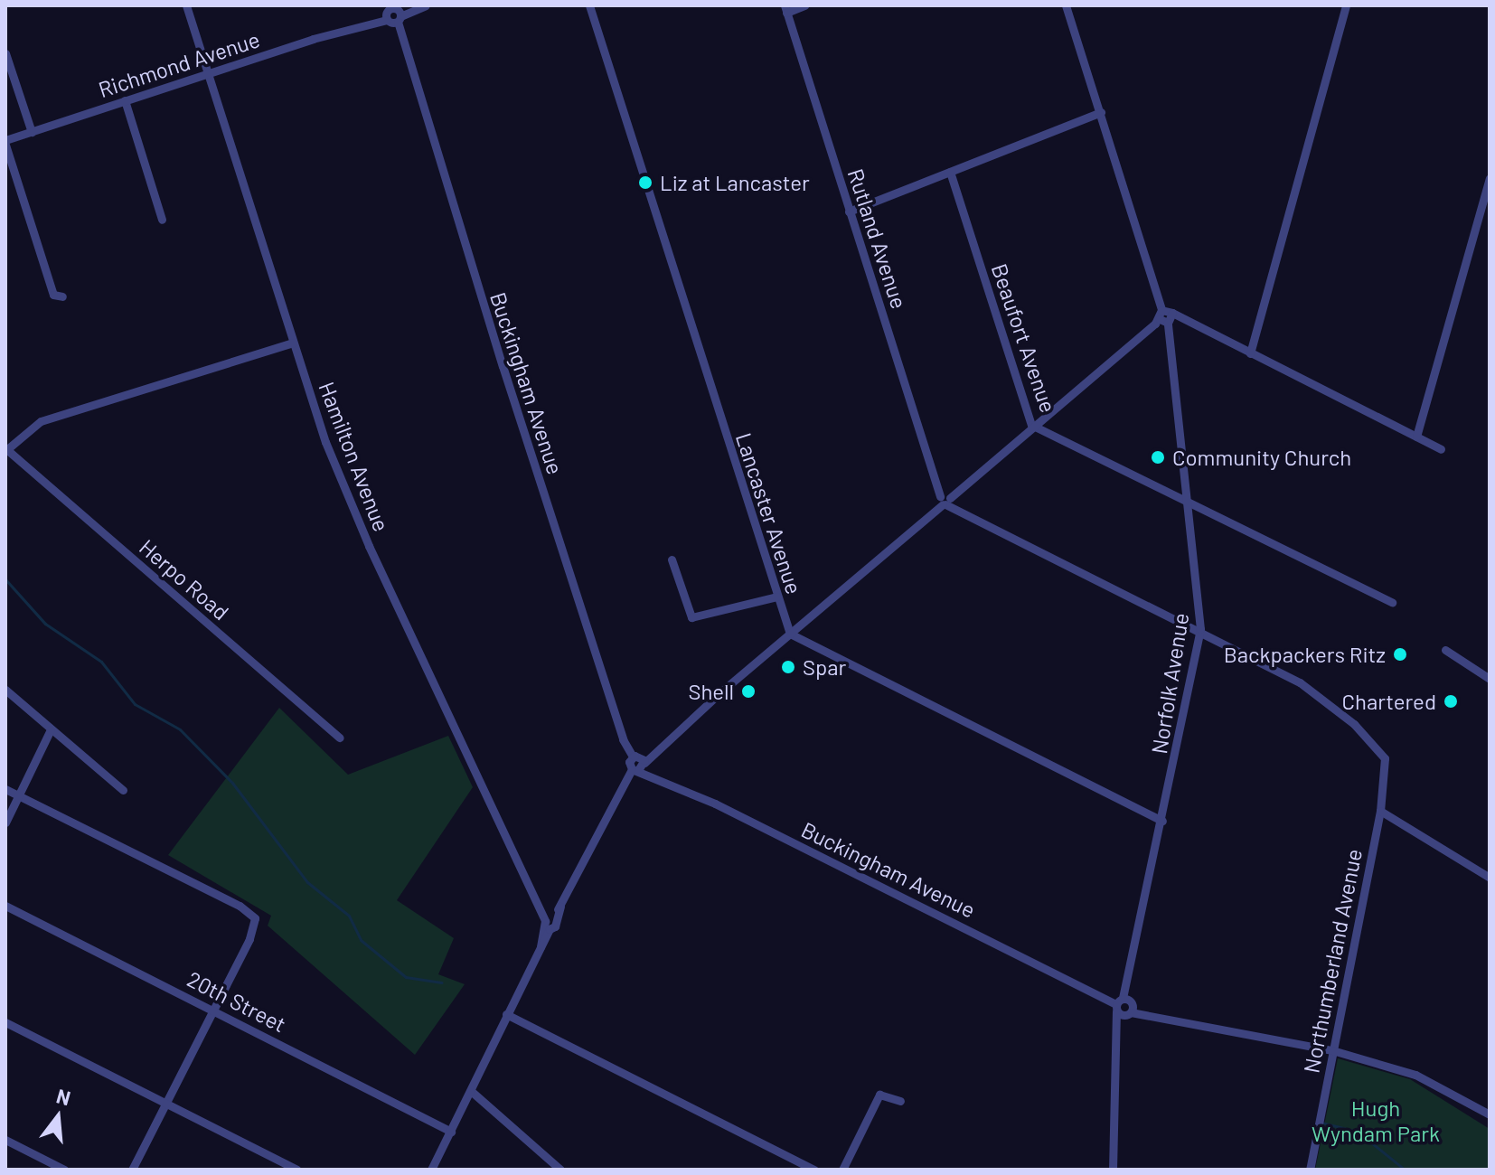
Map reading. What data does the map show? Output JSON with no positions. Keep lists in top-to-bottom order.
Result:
{
  "streets": {
    "street": [
      "Richmond Avenue",
      "Rutland Avenue",
      "Beaufort Avenue",
      "Buckingham Avenue",
      "Hamilton Avenue",
      "Lancaster Avenue",
      "Herpo Road",
      "Norfolk Avenue",
      "Northumberland Avenue",
      "20th Street"
    ]
  },
  "crossings": [
    ["Richmond Avenue", "Buckingham Avenue"],
    ["Richmond Avenue", "Hamilton Avenue"],
    ["Beaufort Avenue", "Norfolk Avenue"],
    ["Buckingham Avenue", "Norfolk Avenue"],
    ["Norfolk Avenue", "Northumberland Avenue"]
  ],
  "parks": ["Hugh Wyndam Park"],
  "places": [
    "Liz at Lancaster",
    "Community Church",
    "Backpackers Ritz",
    "Spar",
    "Shell",
    "Chartered"
  ],
  "north": "top"
}
